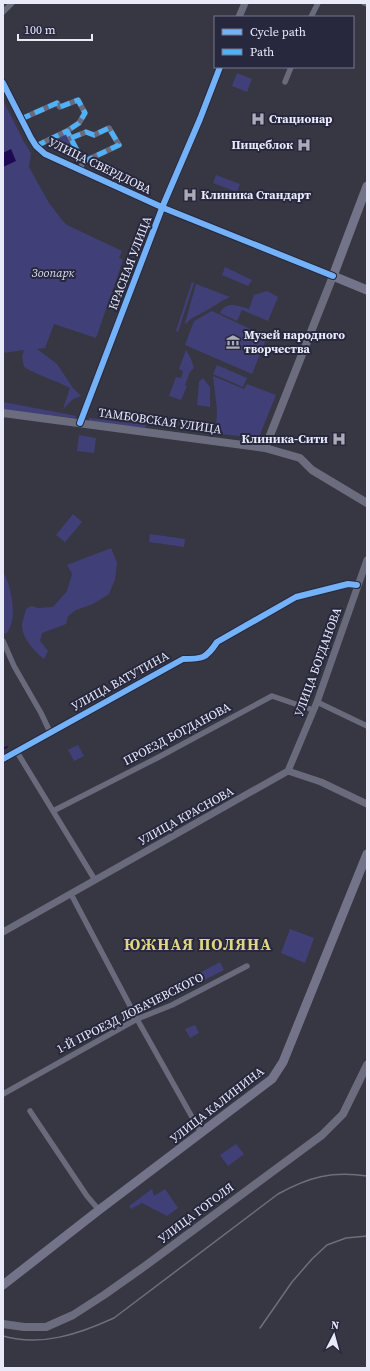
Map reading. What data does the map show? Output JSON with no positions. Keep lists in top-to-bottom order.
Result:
{
  "streets": {
    "main road": [
      "УЛИЦА СВЕРДЛОВА",
      "ТАМБОВСКАЯ УЛИЦА",
      "УЛИЦА КАЛИНИНА",
      "УЛИЦА ГОГОЛЯ"
    ],
    "street": [
      "КРАСНАЯ УЛИЦА",
      "УЛИЦА БОГДАНОВА",
      "УЛИЦА ВАТУТИНА",
      "ПРОЕЗД БОГДАНОВА",
      "УЛИЦА КРАСНОВА",
      "1-Й ПРОЕЗД ЛОБАЧЕВСКОГО"
    ]
  },
  "crossings": [
    ["УЛИЦА СВЕРДЛОВА", "КРАСНАЯ УЛИЦА"],
    ["КРАСНАЯ УЛИЦА", "ТАМБОВСКАЯ УЛИЦА"],
    ["УЛИЦА БОГДАНОВА", "УЛИЦА ВАТУТИНА"],
    ["УЛИЦА БОГДАНОВА", "ПРОЕЗД БОГДАНОВА"],
    ["УЛИЦА БОГДАНОВА", "УЛИЦА КРАСНОВА"]
  ],
  "districts": ["ЮЖНАЯ ПОЛЯНА"],
  "parks": ["Зоопарк"],
  "places": {
    "hospital": [
      "Стационар",
      "Пищеблок",
      "Клиника Стандарт",
      "Клиника-Сити"
    ],
    "museum": ["Музей народного творчества"]
  },
  "legend": ["Cycle path", "Path"],
  "scale_bar": "100 m",
  "north": "top"
}
